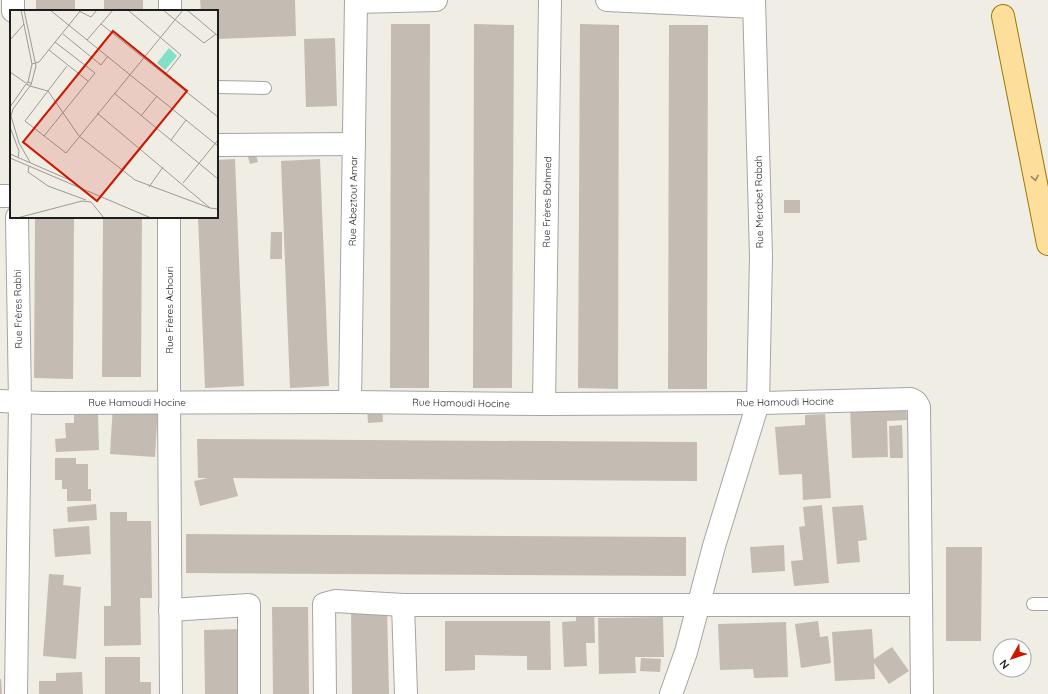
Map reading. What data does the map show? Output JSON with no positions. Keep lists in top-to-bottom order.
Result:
{
  "streets": {
    "street": [
      "Rue Abeztout Amar",
      "Rue Frères Bahmed",
      "Rue Merabet Rabah",
      "Rue Frères Rabhi",
      "Rue Frères Achouri",
      "Rue Hamoudi Hocine"
    ]
  },
  "crossings": [
    ["Rue Abeztout Amar", "Rue Hamoudi Hocine"],
    ["Rue Frères Bahmed", "Rue Hamoudi Hocine"],
    ["Rue Merabet Rabah", "Rue Hamoudi Hocine"],
    ["Rue Frères Rabhi", "Rue Hamoudi Hocine"],
    ["Rue Frères Achouri", "Rue Hamoudi Hocine"]
  ],
  "north": "bottom left"
}
